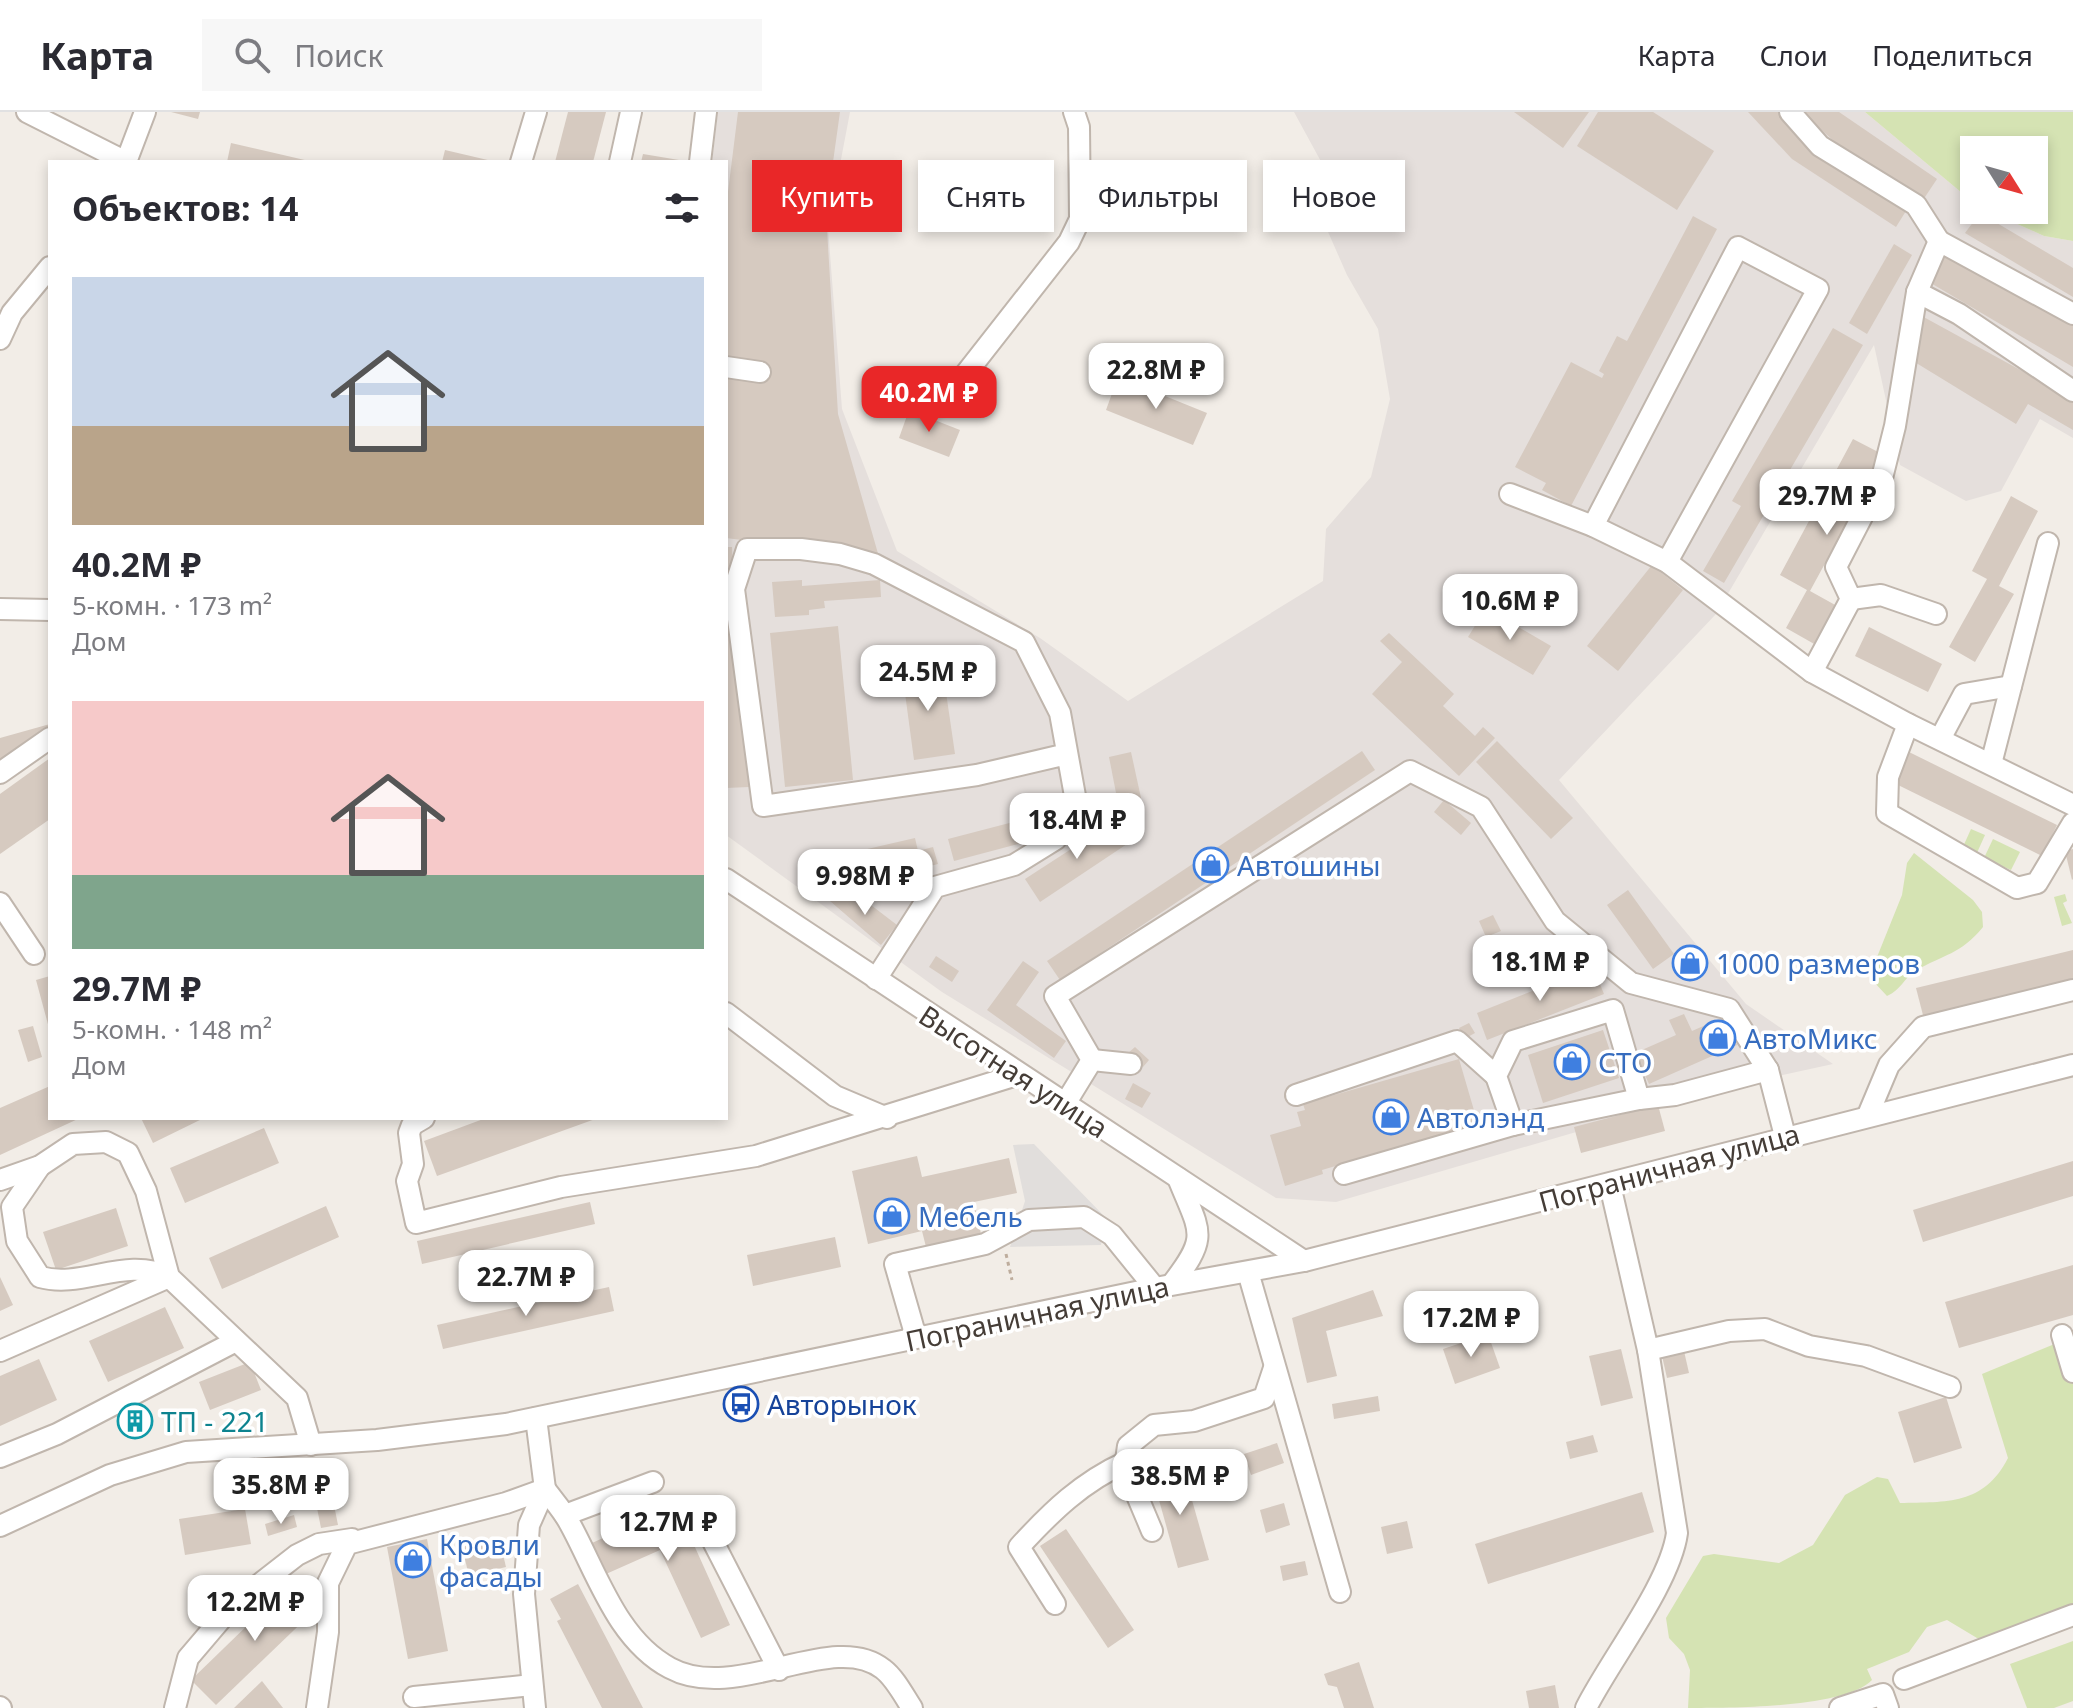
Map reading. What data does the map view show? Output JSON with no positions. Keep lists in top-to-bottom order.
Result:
{
  "streets": {
    "street": ["Высотная улица", "Пограничная улица"]
  },
  "crossings": [
    ["Высотная улица", "Пограничная улица"]
  ],
  "places": {
    "shop": [
      "Автошины",
      "1000 размеров",
      "АвтоМикс",
      "СТО",
      "Автолэнд",
      "Мебель",
      "Кровли фасады"
    ],
    "bus stop": ["Авторынок"],
    "building": ["ТП - 221"]
  },
  "north": "bottom right",
  "page": {
    "header": "Карта",
    "search": "Поиск",
    "nav": ["Карта", "Слои", "Поделиться"],
    "chip": [
      "Купить",
      "Снять",
      "Фильтры",
      "Новое"
    ],
    "heading": "Объектов: 14",
    "list": [
      {
        "name": "40.2M ₽",
        "note": "5-комн. · 173 m² · Дом"
      },
      {
        "name": "29.7M ₽",
        "note": "5-комн. · 148 m² · Дом"
      }
    ],
    "price": [
      "22.8M ₽",
      "40.2M ₽",
      "29.7M ₽",
      "10.6M ₽",
      "24.5M ₽",
      "18.4M ₽",
      "9.98M ₽",
      "18.1M ₽",
      "22.7M ₽",
      "17.2M ₽",
      "38.5M ₽",
      "35.8M ₽",
      "12.7M ₽",
      "12.2M ₽"
    ]
  }
}
